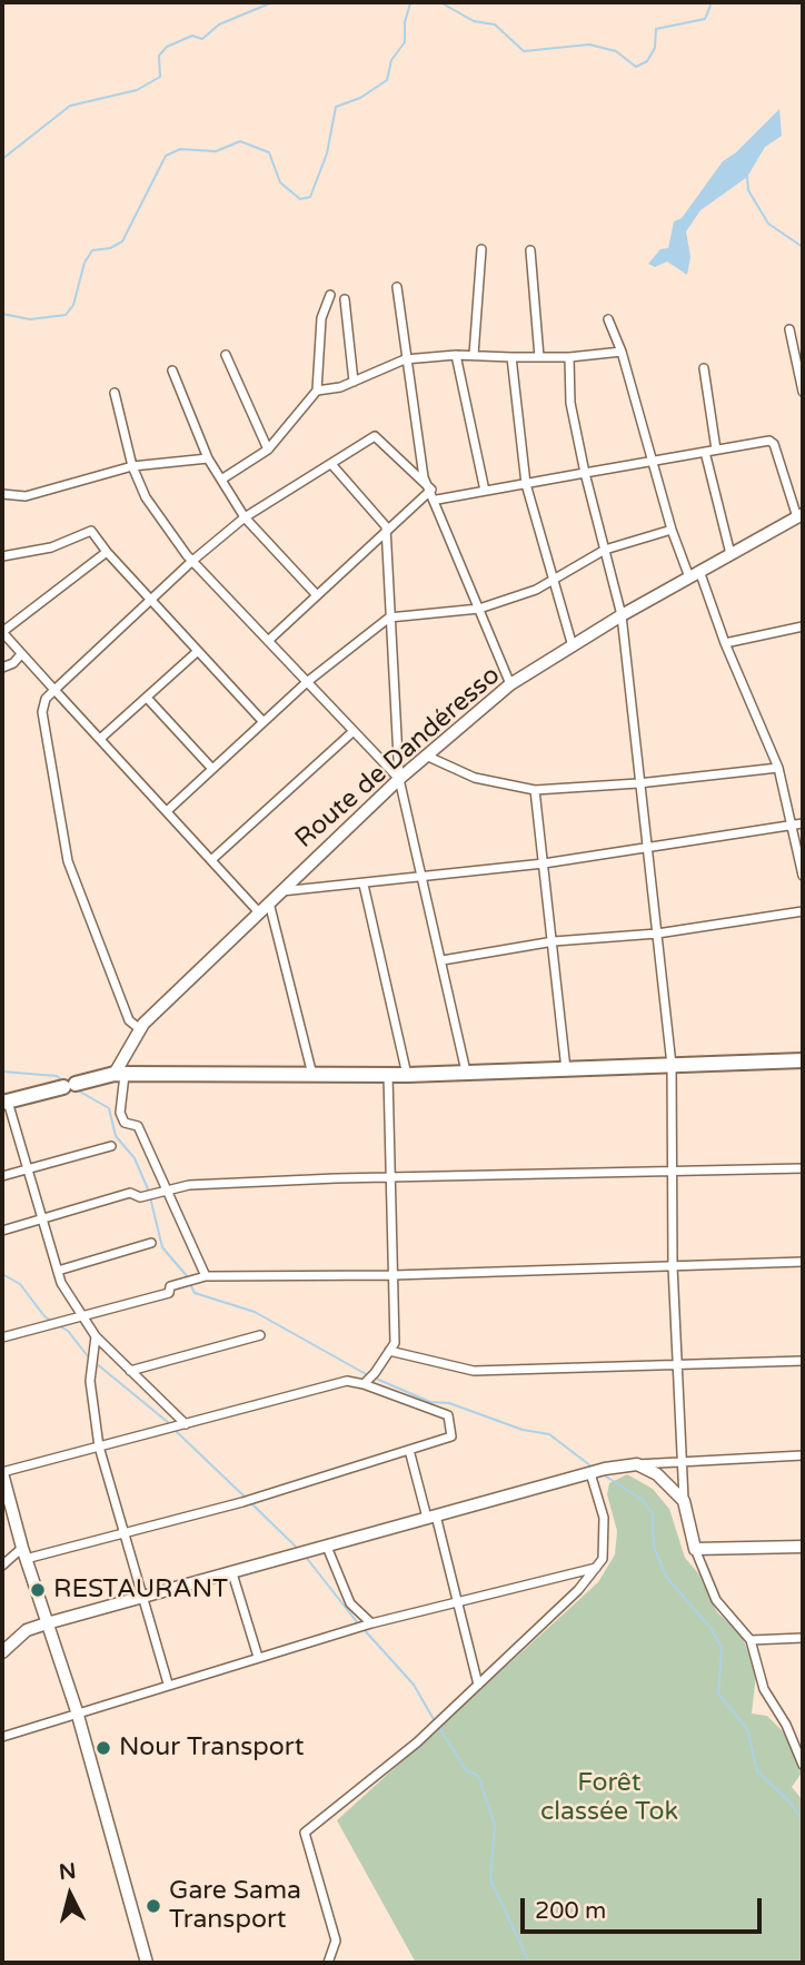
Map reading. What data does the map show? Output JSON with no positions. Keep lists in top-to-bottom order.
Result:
{
  "streets": {
    "street": ["Route de Dandéresso"]
  },
  "parks": ["Forêt classée Tok"],
  "places": ["RESTAURANT", "Nour Transport", "Gare Sama Transport"],
  "scale_bar": "200 m",
  "north": "top"
}
